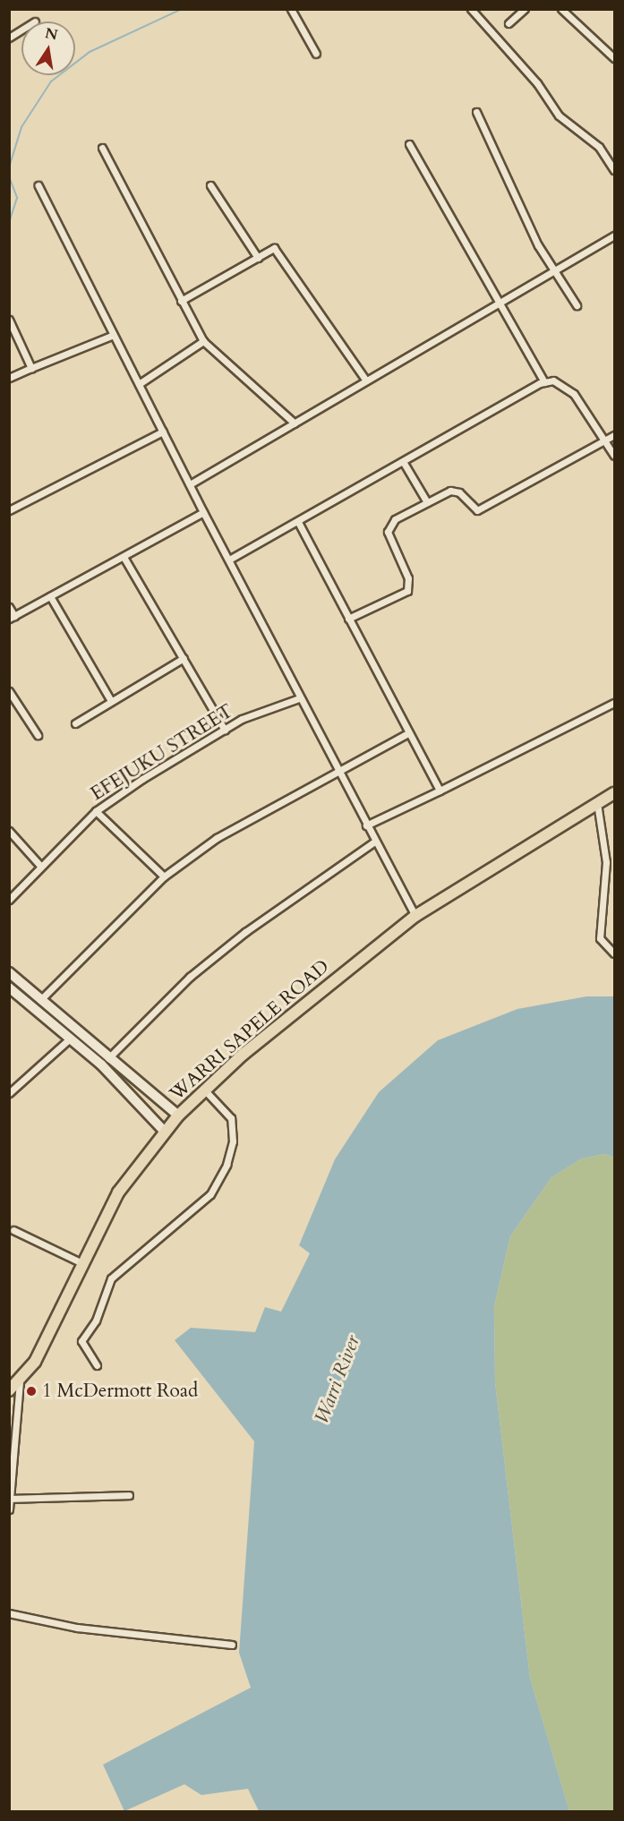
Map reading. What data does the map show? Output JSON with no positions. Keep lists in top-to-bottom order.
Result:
{
  "streets": {
    "highway": ["WARRI SAPELE ROAD"],
    "street": ["EFEJUKU STREET"]
  },
  "water": ["Warri River"],
  "places": ["1 McDermott Road"],
  "north": "top"
}
